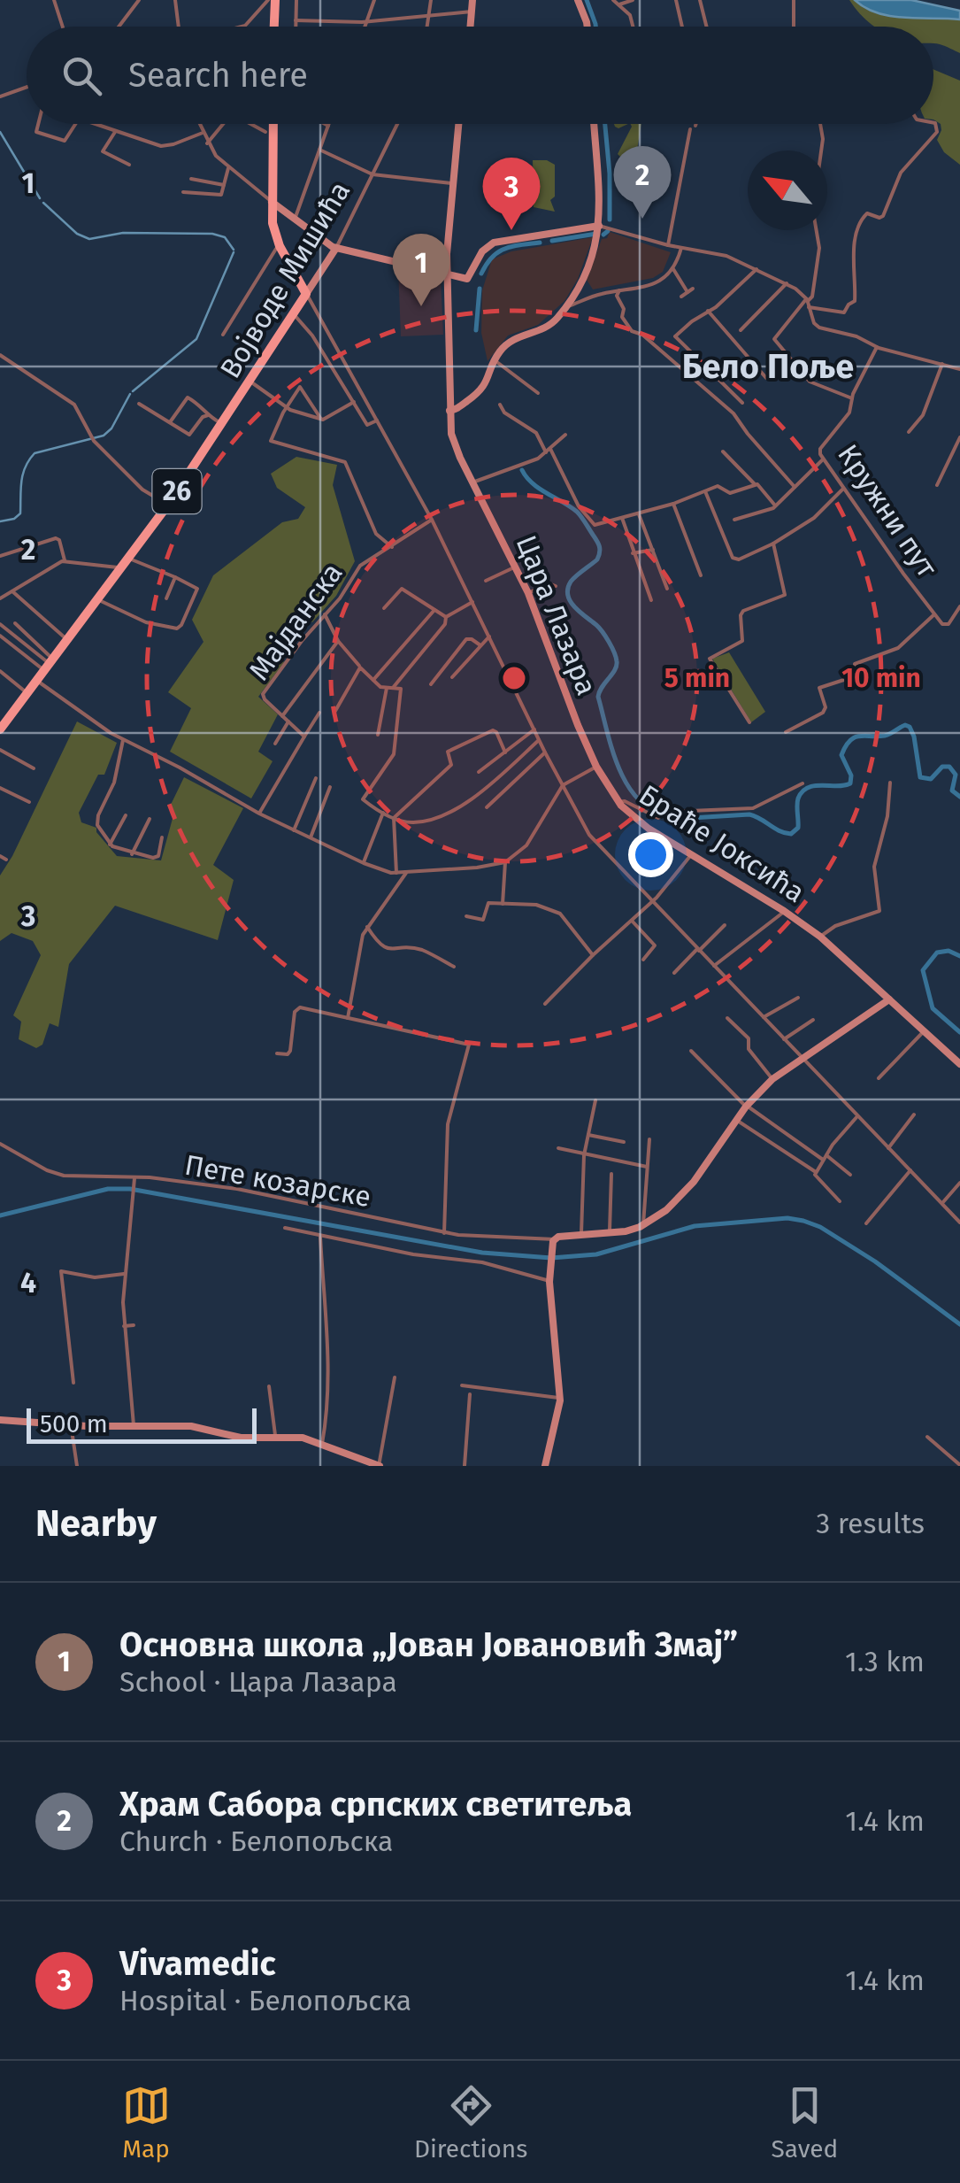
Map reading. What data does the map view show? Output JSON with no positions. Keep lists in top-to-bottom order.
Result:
{
  "streets": {
    "main road": ["Војводе Мишића", "26"],
    "street": [
      "Кружни пут",
      "Цара Лазара",
      "Мајданска",
      "Браће Јоксића",
      "Пете козарске"
    ]
  },
  "crossings": [
    ["Војводе Мишића", "26"],
    ["Цара Лазара", "Браће Јоксића"]
  ],
  "districts": ["Бело Поље"],
  "scale_bar": "500 m",
  "north": "top left",
  "page": {
    "search": "Search here",
    "pins": ["2", "3", "1"],
    "scale": "500 m",
    "heading": ["Nearby", "3 results"],
    "list": [
      {
        "mark": "1",
        "name": "Основна школа „Јован Јовановић Змај”",
        "note": "School · Цара Лазара",
        "value": "1.3 km"
      },
      {
        "mark": "2",
        "name": "Храм Сабора српских светитеља",
        "note": "Church · Белопољска",
        "value": "1.4 km"
      },
      {
        "mark": "3",
        "name": "Vivamedic",
        "note": "Hospital · Белопољска",
        "value": "1.4 km"
      }
    ],
    "nav": ["Map", "Directions", "Saved"]
  },
  "grid": {
    "rows": [
      "1",
      "2",
      "3",
      "4"
    ]
  },
  "rings": ["5 min", "10 min"]
}
